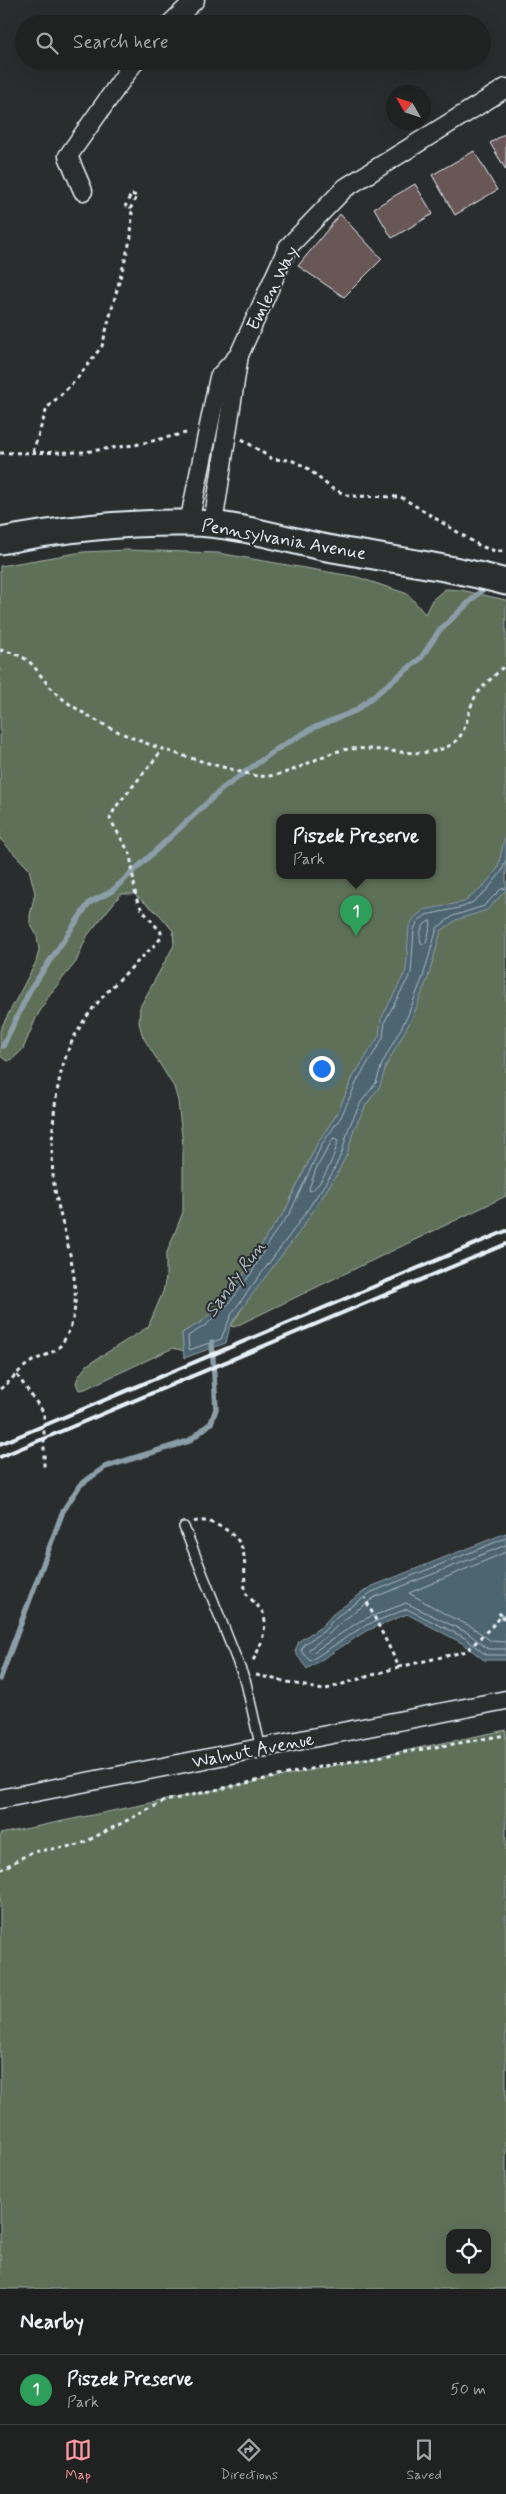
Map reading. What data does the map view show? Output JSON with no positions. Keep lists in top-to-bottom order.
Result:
{
  "streets": {
    "main road": ["Pennsylvania Avenue"],
    "street": ["Emlen Way", "Walnut Avenue"]
  },
  "crossings": [
    ["Emlen Way", "Pennsylvania Avenue"]
  ],
  "water": ["Sandy Run"],
  "north": "top left",
  "page": {
    "search": "Search here",
    "popup": ["Piszek Preserve", "Park"],
    "pins": "1",
    "heading": "Nearby",
    "list": [
      {
        "mark": "1",
        "name": "Piszek Preserve",
        "note": "Park",
        "value": "50 m"
      }
    ],
    "nav": ["Map", "Directions", "Saved"]
  }
}
